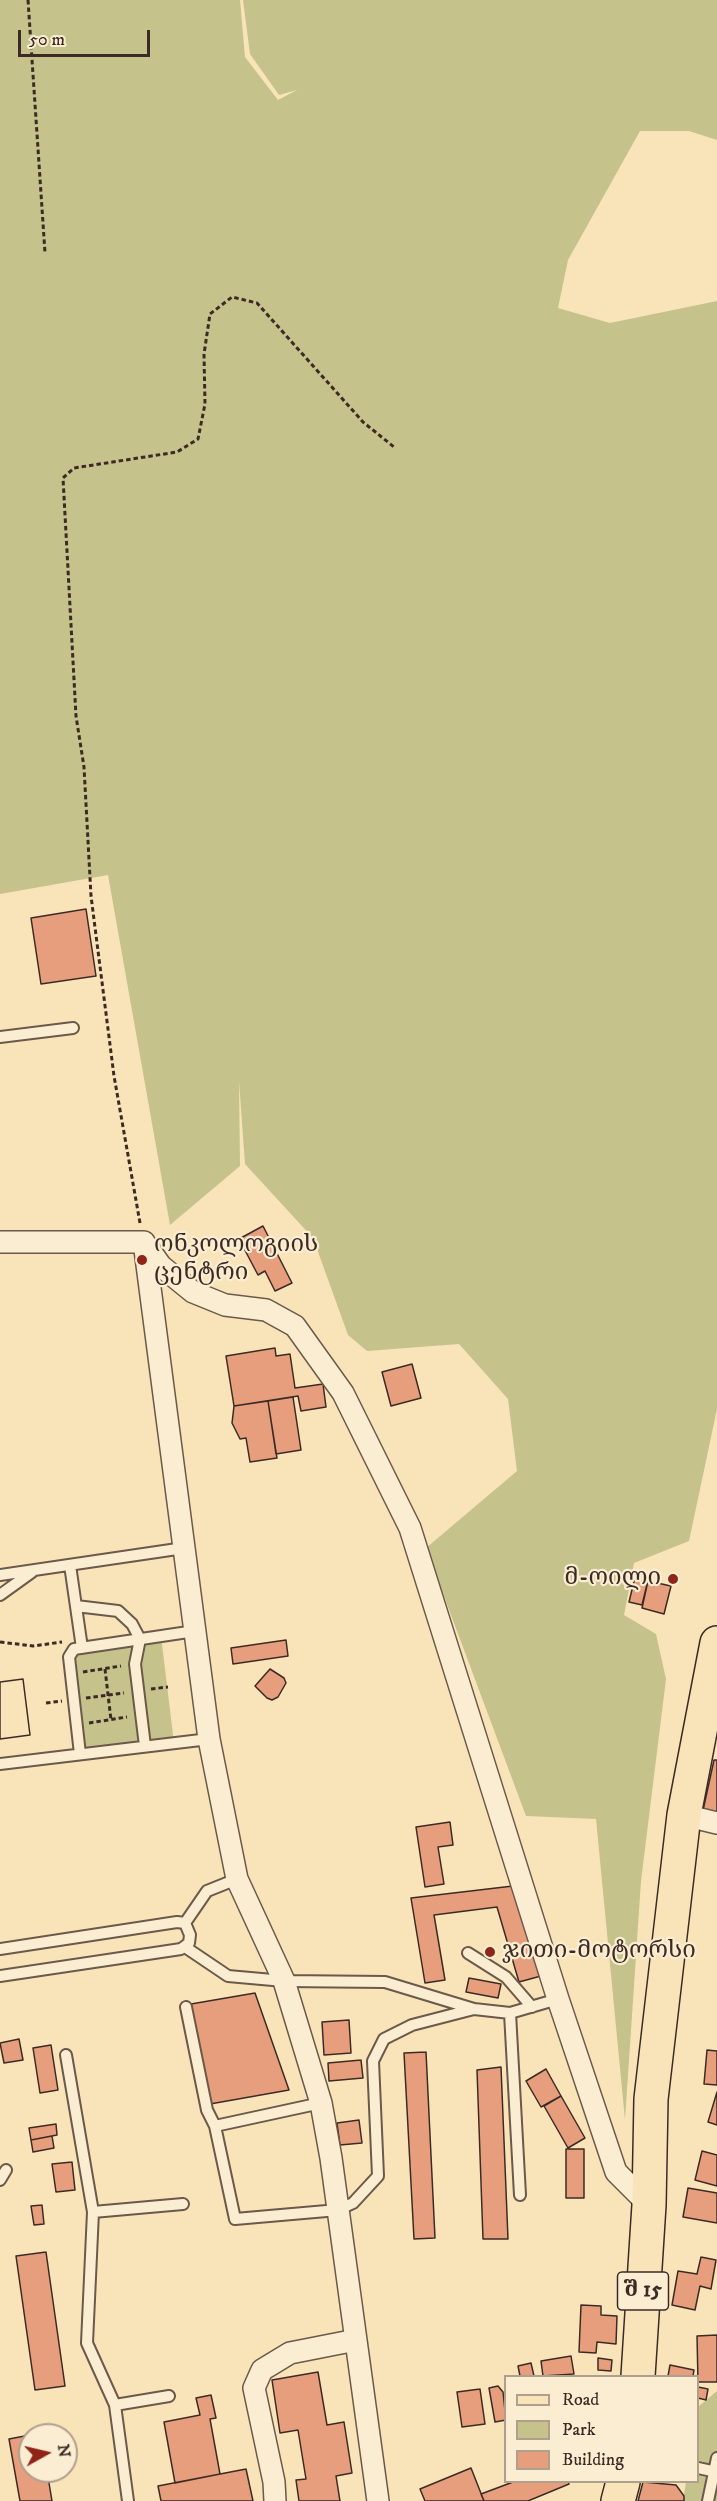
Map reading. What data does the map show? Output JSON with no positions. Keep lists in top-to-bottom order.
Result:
{
  "streets": {
    "main road": ["შ 15"]
  },
  "places": ["ონკოლოგიის ცენტრი", "მ-ოილი", "ჯითი-მოტორსი"],
  "legend": ["Road", "Park", "Building"],
  "scale_bar": "50 m",
  "north": "right"
}
